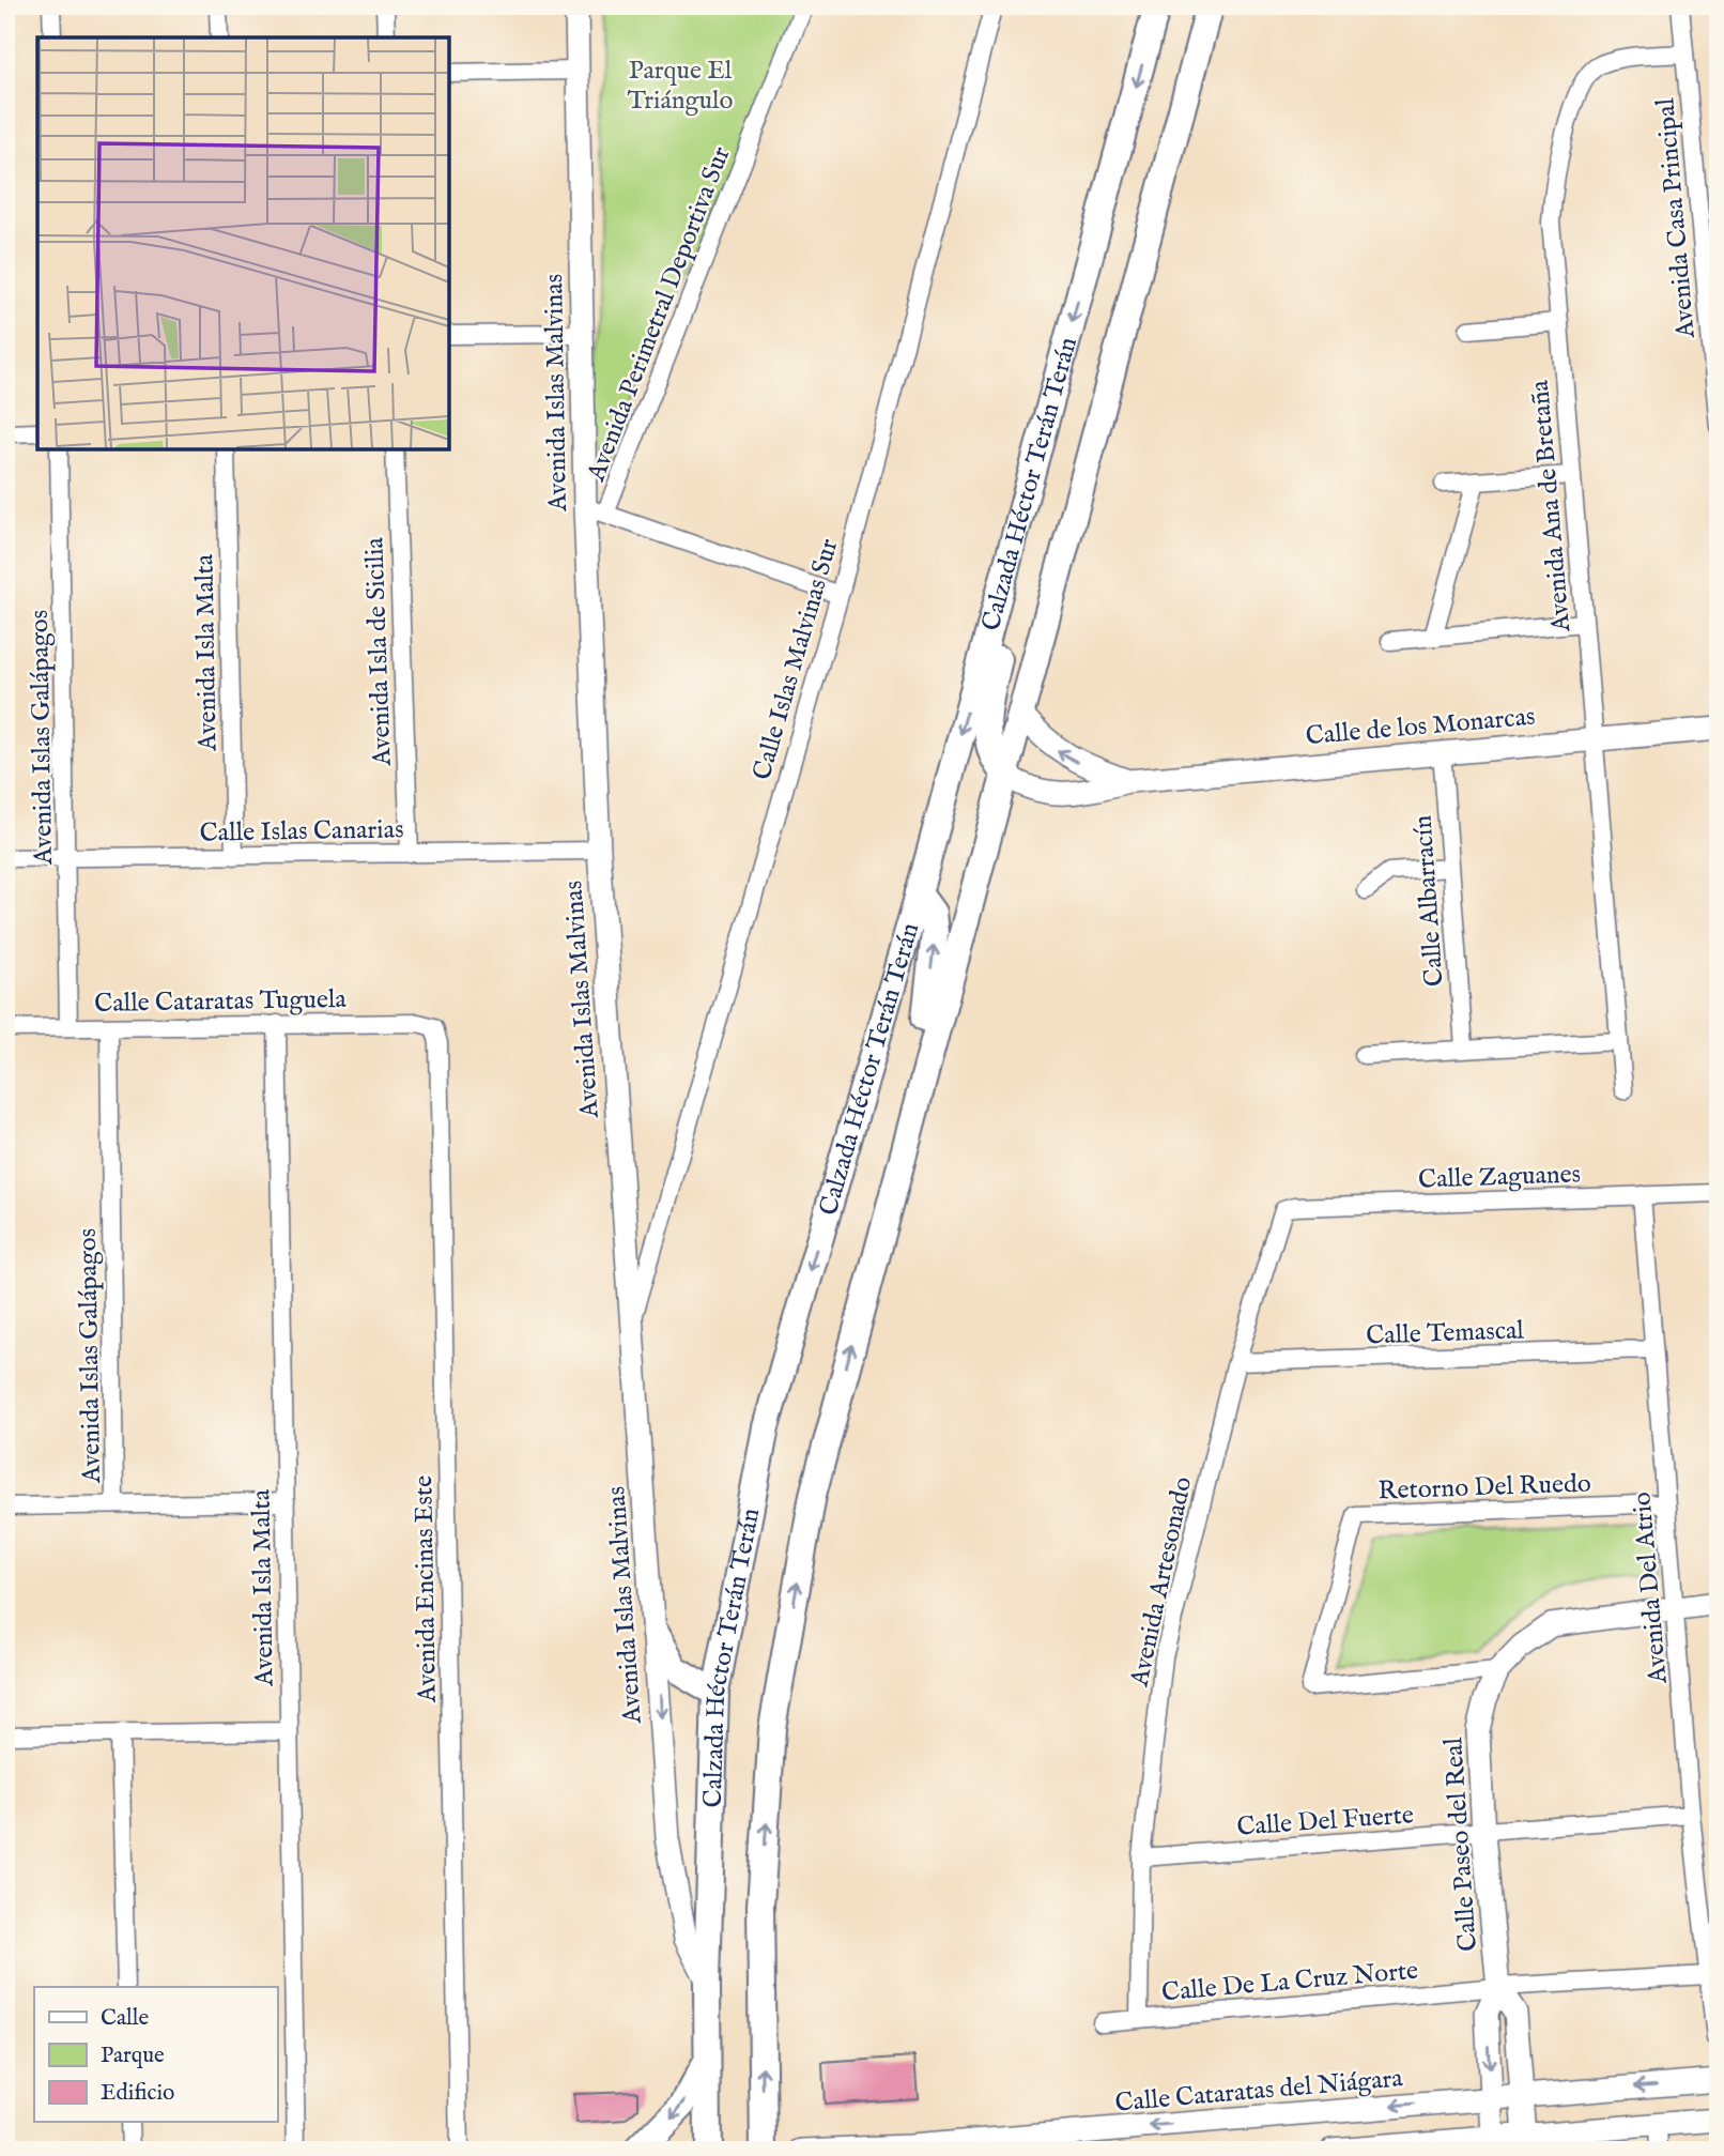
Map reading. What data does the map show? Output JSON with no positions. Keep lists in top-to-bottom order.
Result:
{
  "streets": {
    "main road": ["Calzada Héctor Terán Terán"],
    "street": [
      "Avenida Casa Principal",
      "Avenida Perimetral Deportiva Sur",
      "Avenida Islas Malvinas",
      "Avenida Ana de Bretaña",
      "Avenida Isla de Sicilia",
      "Avenida Isla Malta",
      "Calle Islas Malvinas Sur",
      "Calle de los Monarcas",
      "Avenida Islas Galápagos",
      "Calle Islas Canarias",
      "Calle Albarracín",
      "Calle Cataratas Tuguela",
      "Calle Zaguanes",
      "Calle Temascal",
      "Retorno Del Ruedo",
      "Avenida Artesonado",
      "Avenida Del Atrio",
      "Avenida Encinas Este",
      "Calle Del Fuerte",
      "Calle Paseo del Real",
      "Calle De La Cruz Norte",
      "Calle Cataratas del Niágara"
    ]
  },
  "crossings": [
    ["Avenida Casa Principal", "Avenida Ana de Bretaña"],
    ["Avenida Perimetral Deportiva Sur", "Avenida Islas Malvinas"],
    ["Avenida Islas Malvinas", "Calzada Héctor Terán Terán"],
    ["Avenida Islas Malvinas", "Calle Islas Malvinas Sur"],
    ["Avenida Islas Malvinas", "Calle Islas Canarias"],
    ["Calzada Héctor Terán Terán", "Calle de los Monarcas"],
    ["Avenida Ana de Bretaña", "Calle de los Monarcas"],
    ["Avenida Isla de Sicilia", "Calle Islas Canarias"],
    ["Avenida Isla Malta", "Calle Islas Canarias"],
    ["Avenida Isla Malta", "Calle Cataratas Tuguela"],
    ["Calle de los Monarcas", "Calle Albarracín"],
    ["Avenida Islas Galápagos", "Calle Islas Canarias"],
    ["Avenida Islas Galápagos", "Calle Cataratas Tuguela"],
    ["Calle Cataratas Tuguela", "Avenida Encinas Este"],
    ["Calle Zaguanes", "Avenida Artesonado"],
    ["Calle Zaguanes", "Avenida Del Atrio"],
    ["Calle Temascal", "Avenida Artesonado"],
    ["Calle Temascal", "Avenida Del Atrio"],
    ["Retorno Del Ruedo", "Avenida Del Atrio"],
    ["Retorno Del Ruedo", "Calle Paseo del Real"],
    ["Avenida Artesonado", "Calle Del Fuerte"],
    ["Avenida Artesonado", "Calle De La Cruz Norte"],
    ["Avenida Del Atrio", "Calle Del Fuerte"],
    ["Avenida Del Atrio", "Calle Paseo del Real"],
    ["Avenida Del Atrio", "Calle De La Cruz Norte"],
    ["Calle Del Fuerte", "Calle Paseo del Real"],
    ["Calle Paseo del Real", "Calle De La Cruz Norte"],
    ["Calle Paseo del Real", "Calle Cataratas del Niágara"]
  ],
  "parks": ["Parque El Triángulo"],
  "legend": ["Calle", "Parque", "Edificio"]
}
